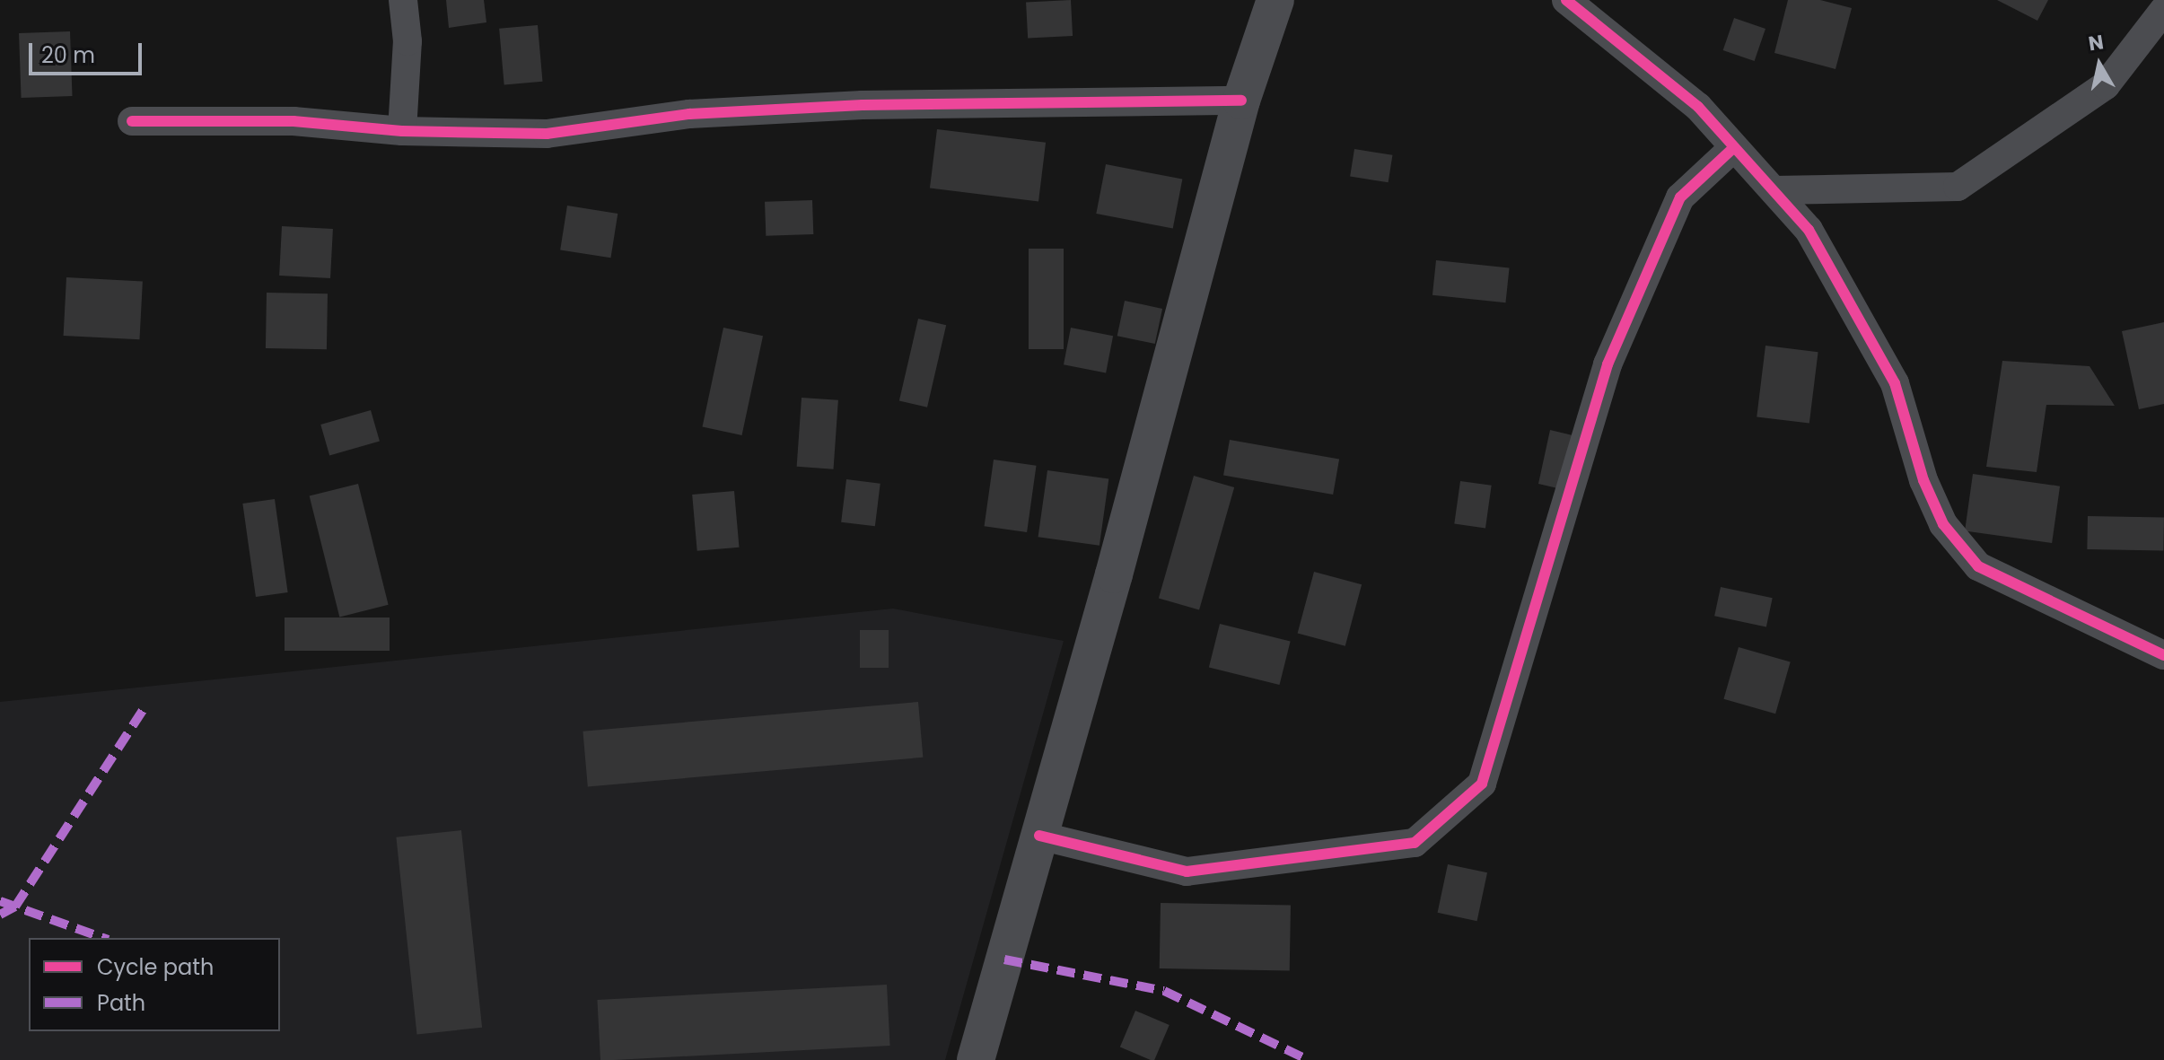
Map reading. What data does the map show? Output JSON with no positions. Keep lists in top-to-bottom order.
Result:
{
  "legend": ["Cycle path", "Path"],
  "scale_bar": "20 m",
  "north": "top"
}
